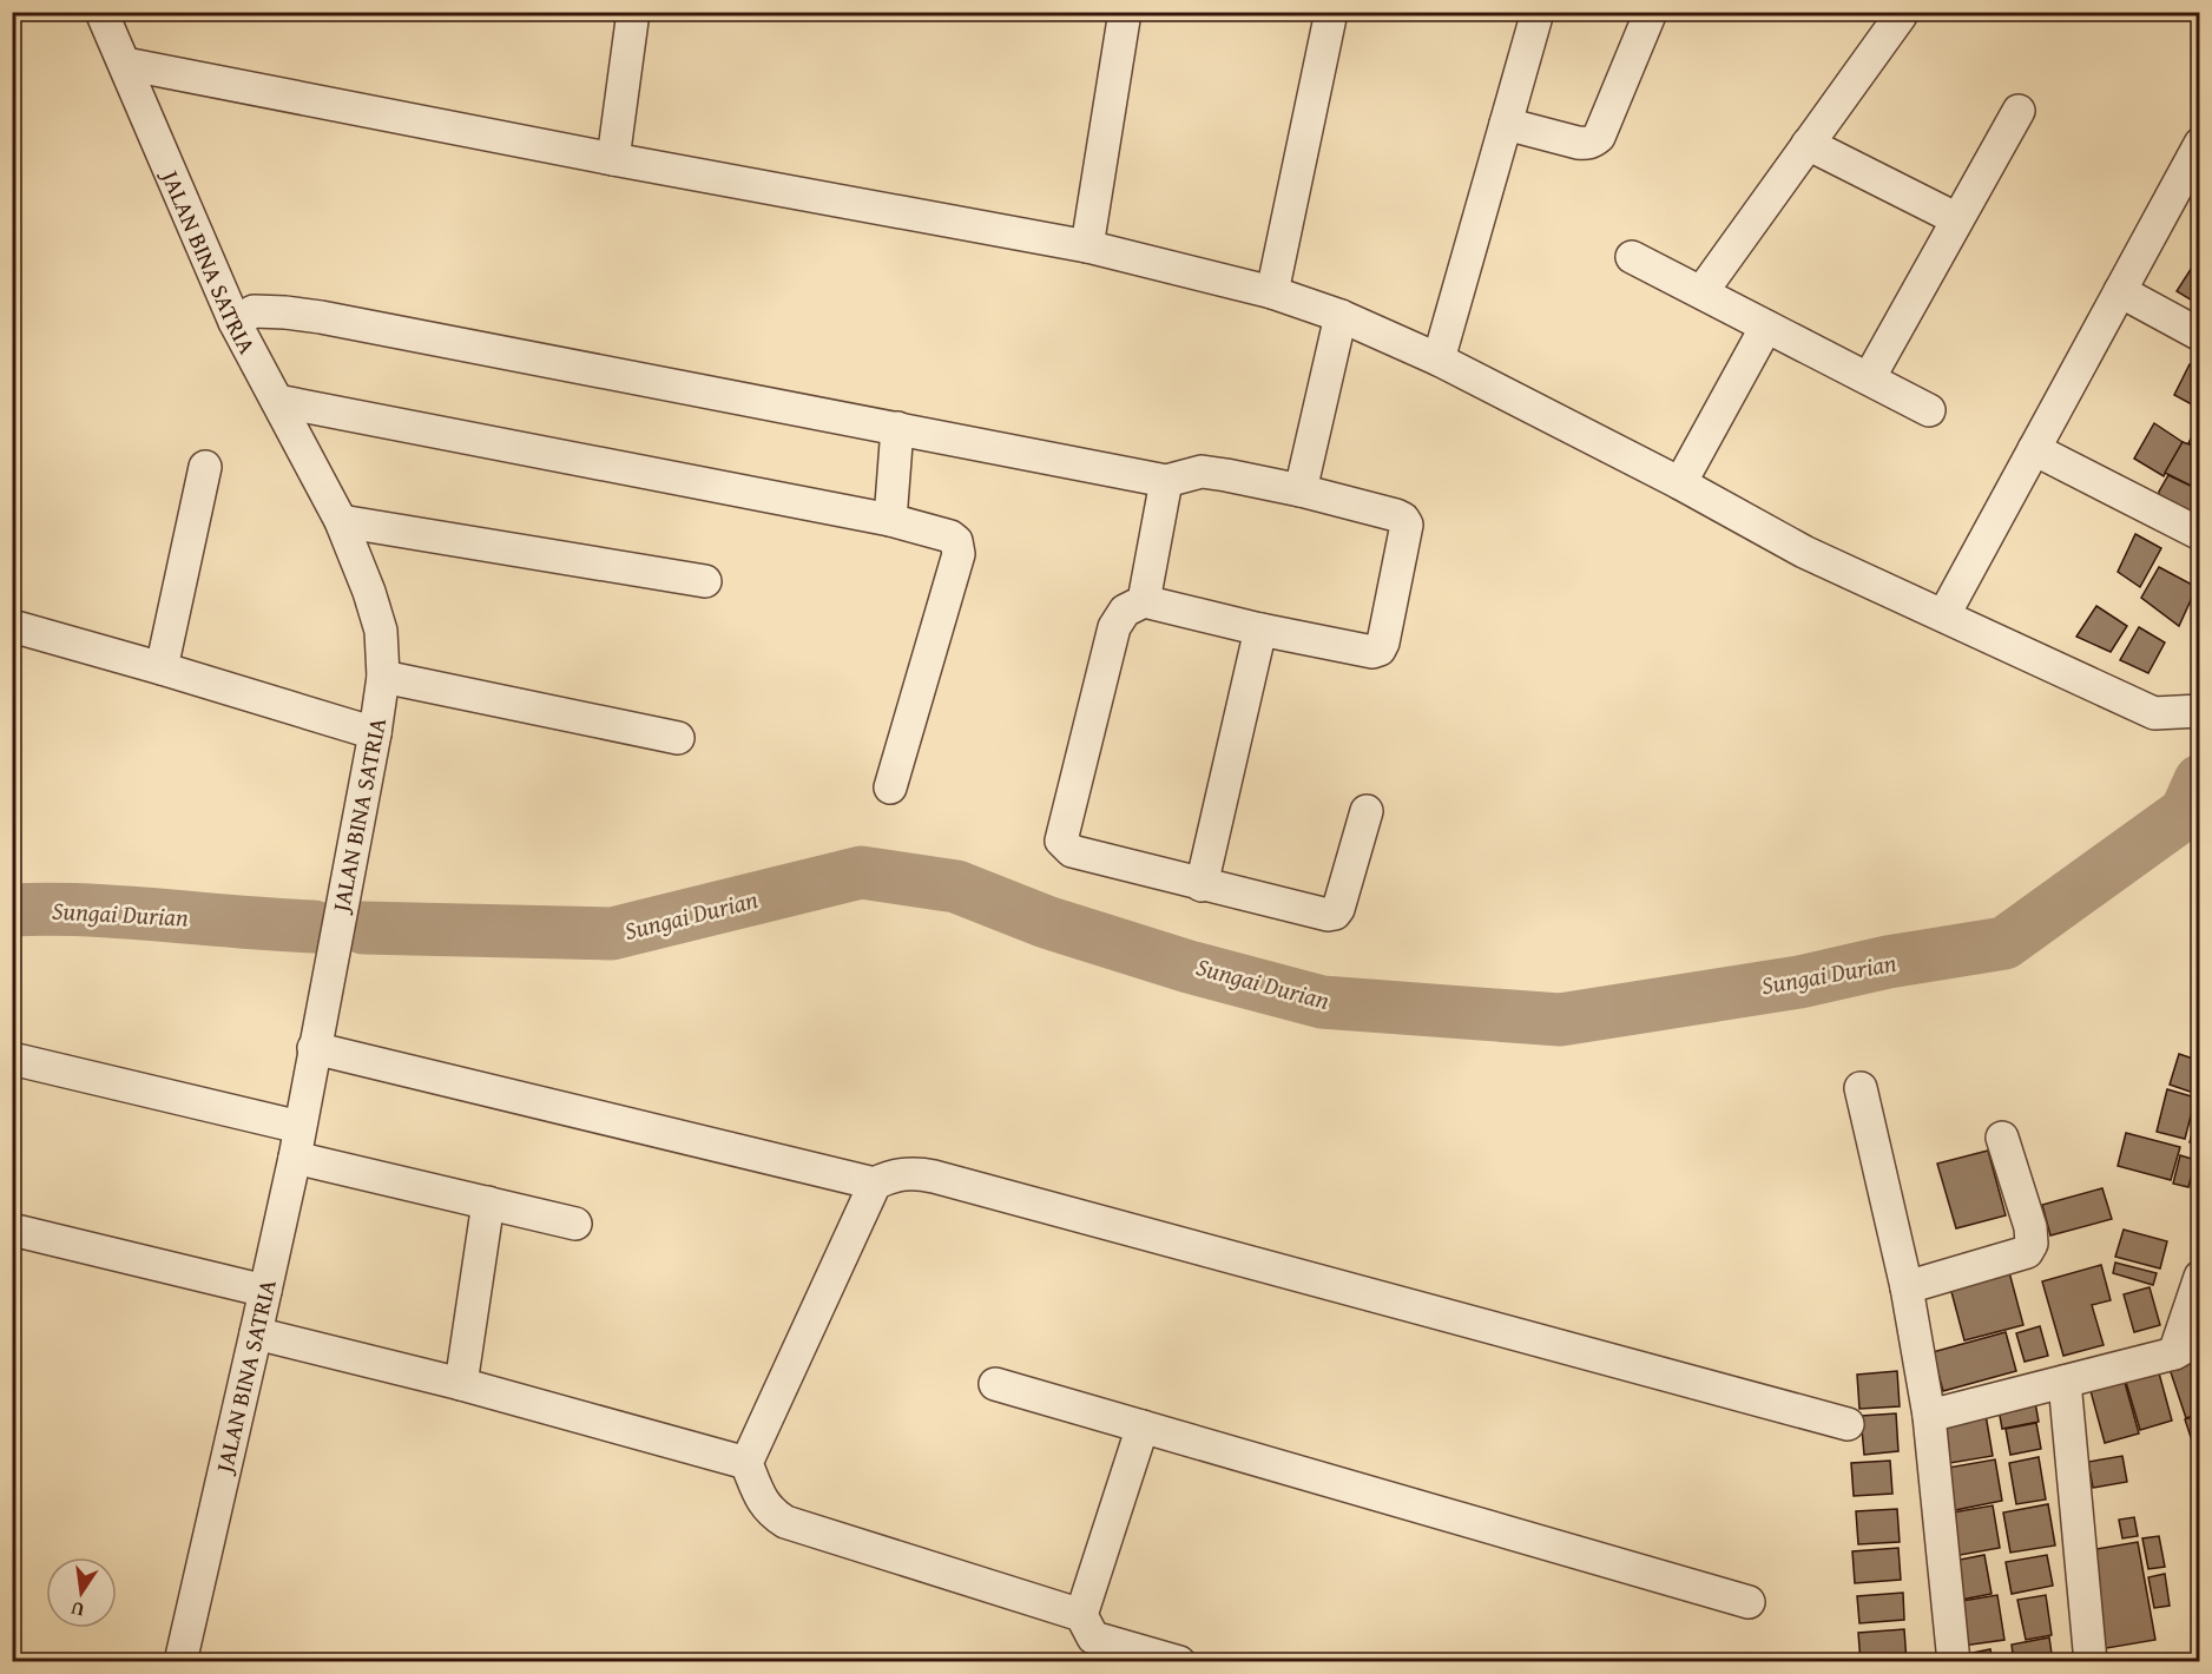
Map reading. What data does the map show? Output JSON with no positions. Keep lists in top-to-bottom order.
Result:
{
  "streets": {
    "street": ["JALAN BINA SATRIA"]
  },
  "water": ["Sungai Durian"],
  "north": "bottom"
}
